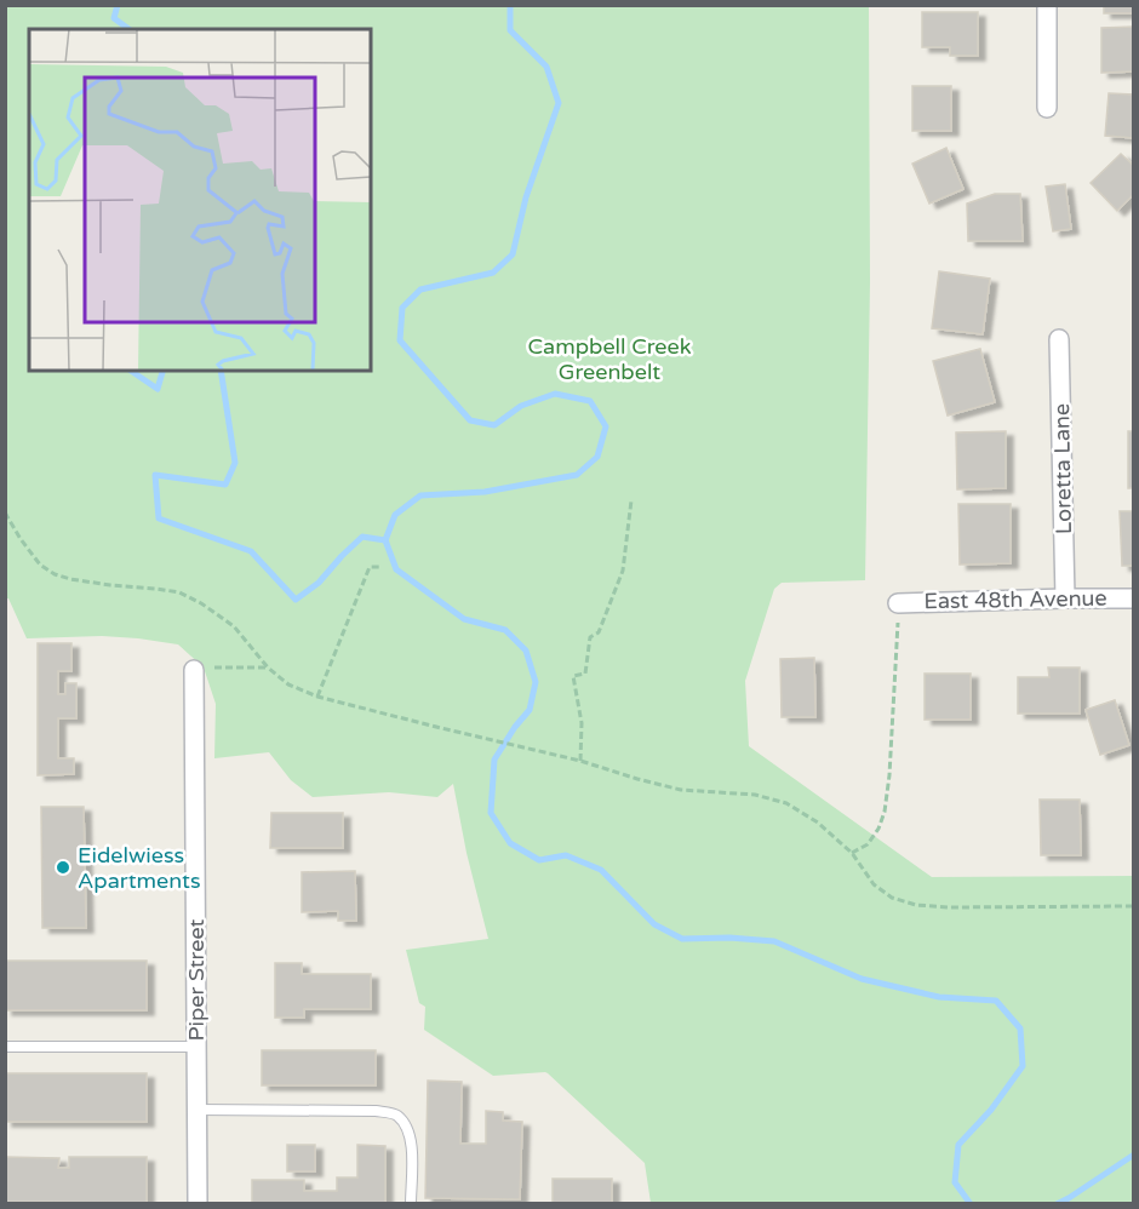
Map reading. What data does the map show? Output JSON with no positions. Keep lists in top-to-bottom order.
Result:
{
  "streets": {
    "street": ["Loretta Lane", "East 48th Avenue", "Piper Street"]
  },
  "crossings": [
    ["Loretta Lane", "East 48th Avenue"]
  ],
  "parks": ["Campbell Creek Greenbelt"],
  "places": ["Eidelwiess Apartments"]
}
